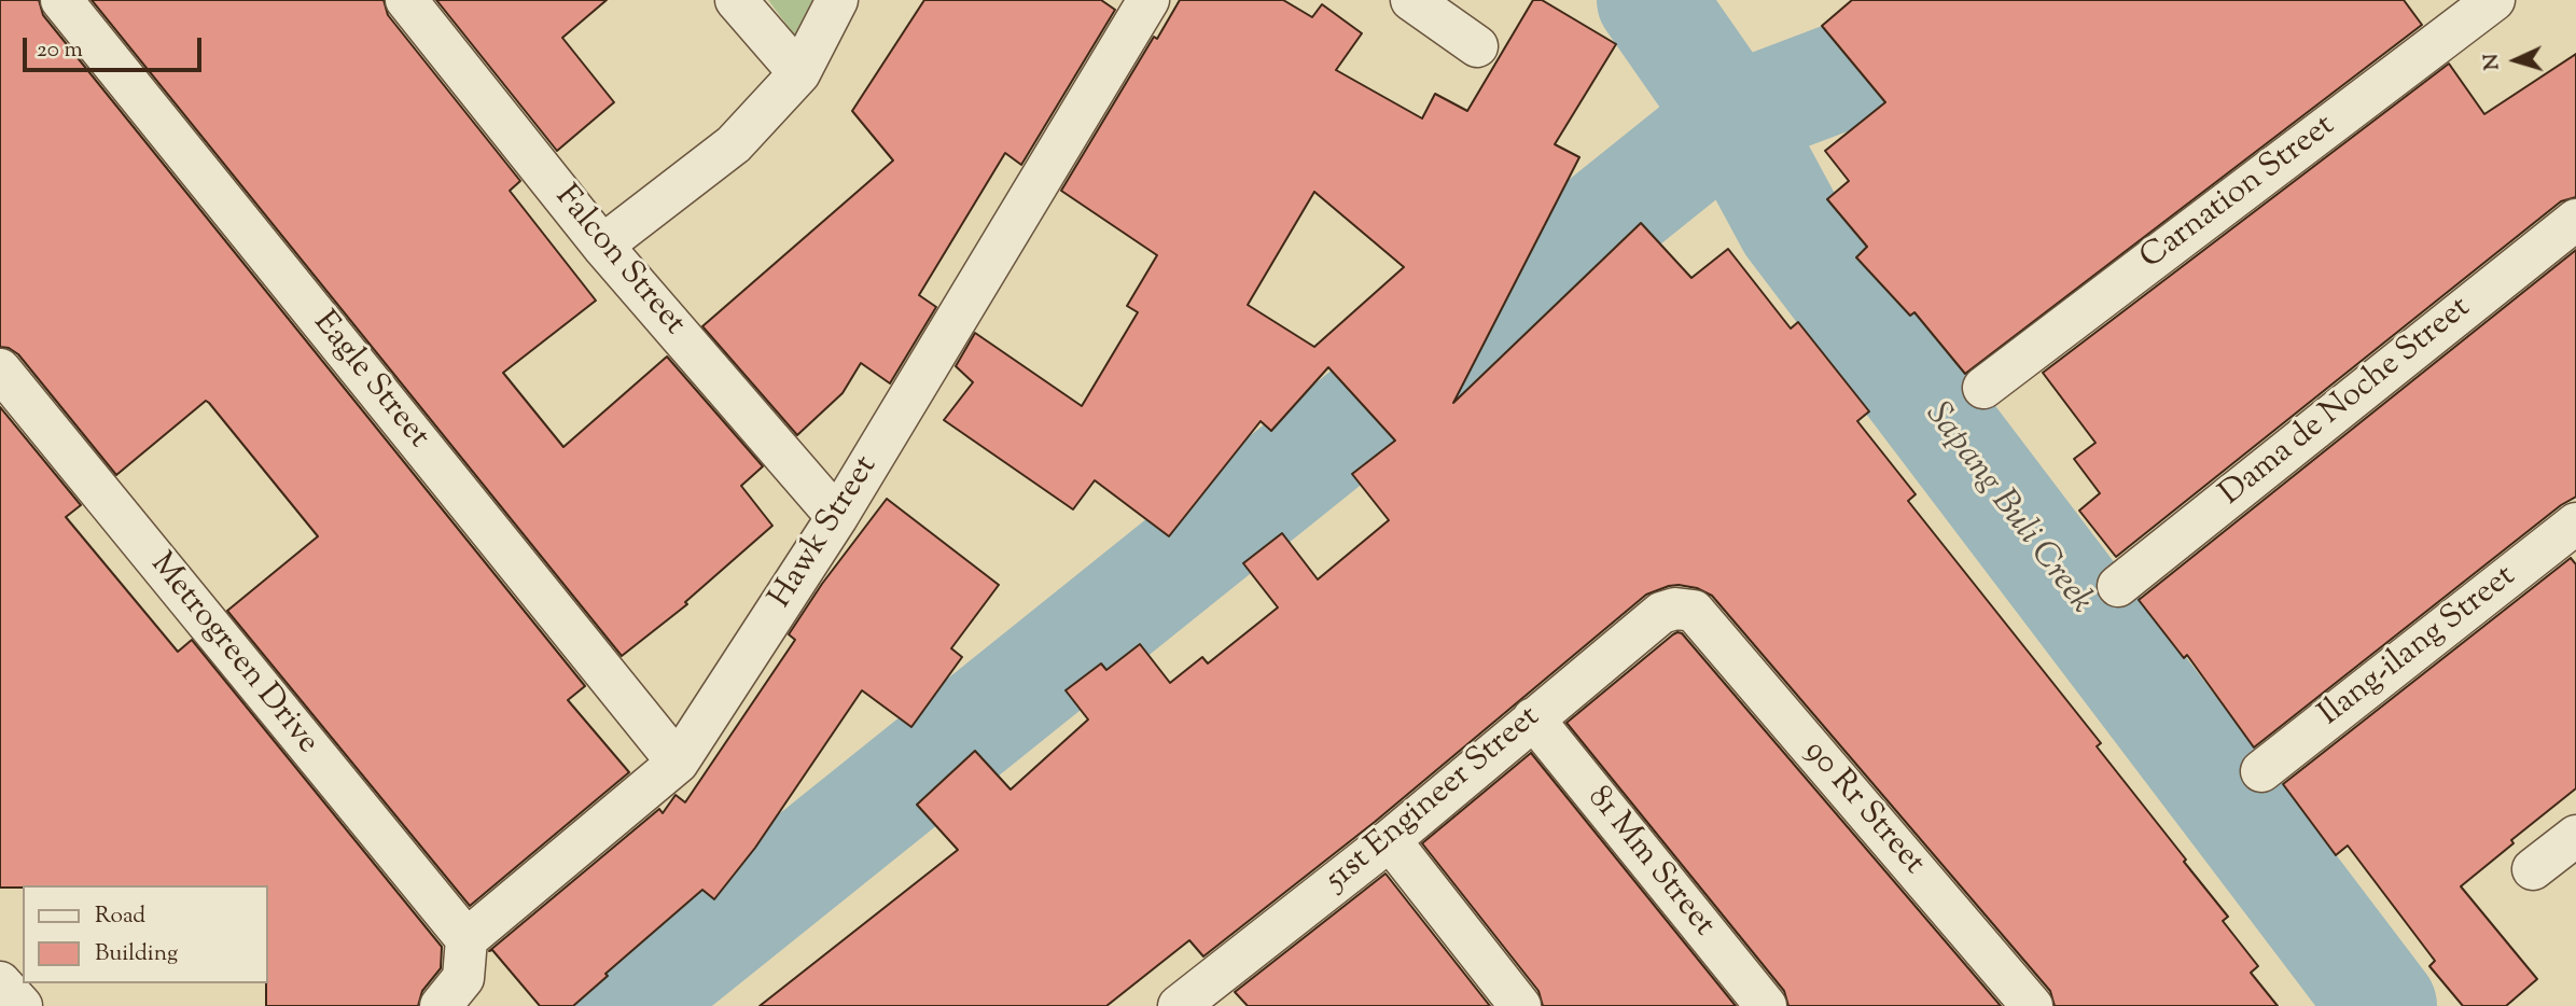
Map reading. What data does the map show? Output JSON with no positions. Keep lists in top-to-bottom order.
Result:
{
  "streets": {
    "street": [
      "Carnation Street",
      "Falcon Street",
      "Eagle Street",
      "Dama de Noche Street",
      "Hawk Street",
      "Ilang-ilang Street",
      "Metrogreen Drive",
      "51st Engineer Street",
      "90 Rr Street",
      "81 Mm Street"
    ]
  },
  "crossings": [
    ["Falcon Street", "Hawk Street"],
    ["Eagle Street", "Hawk Street"],
    ["Hawk Street", "Metrogreen Drive"],
    ["51st Engineer Street", "90 Rr Street"],
    ["51st Engineer Street", "81 Mm Street"]
  ],
  "water": ["Sapang Buli Creek"],
  "legend": ["Road", "Building"],
  "scale_bar": "20 m",
  "north": "left"
}
